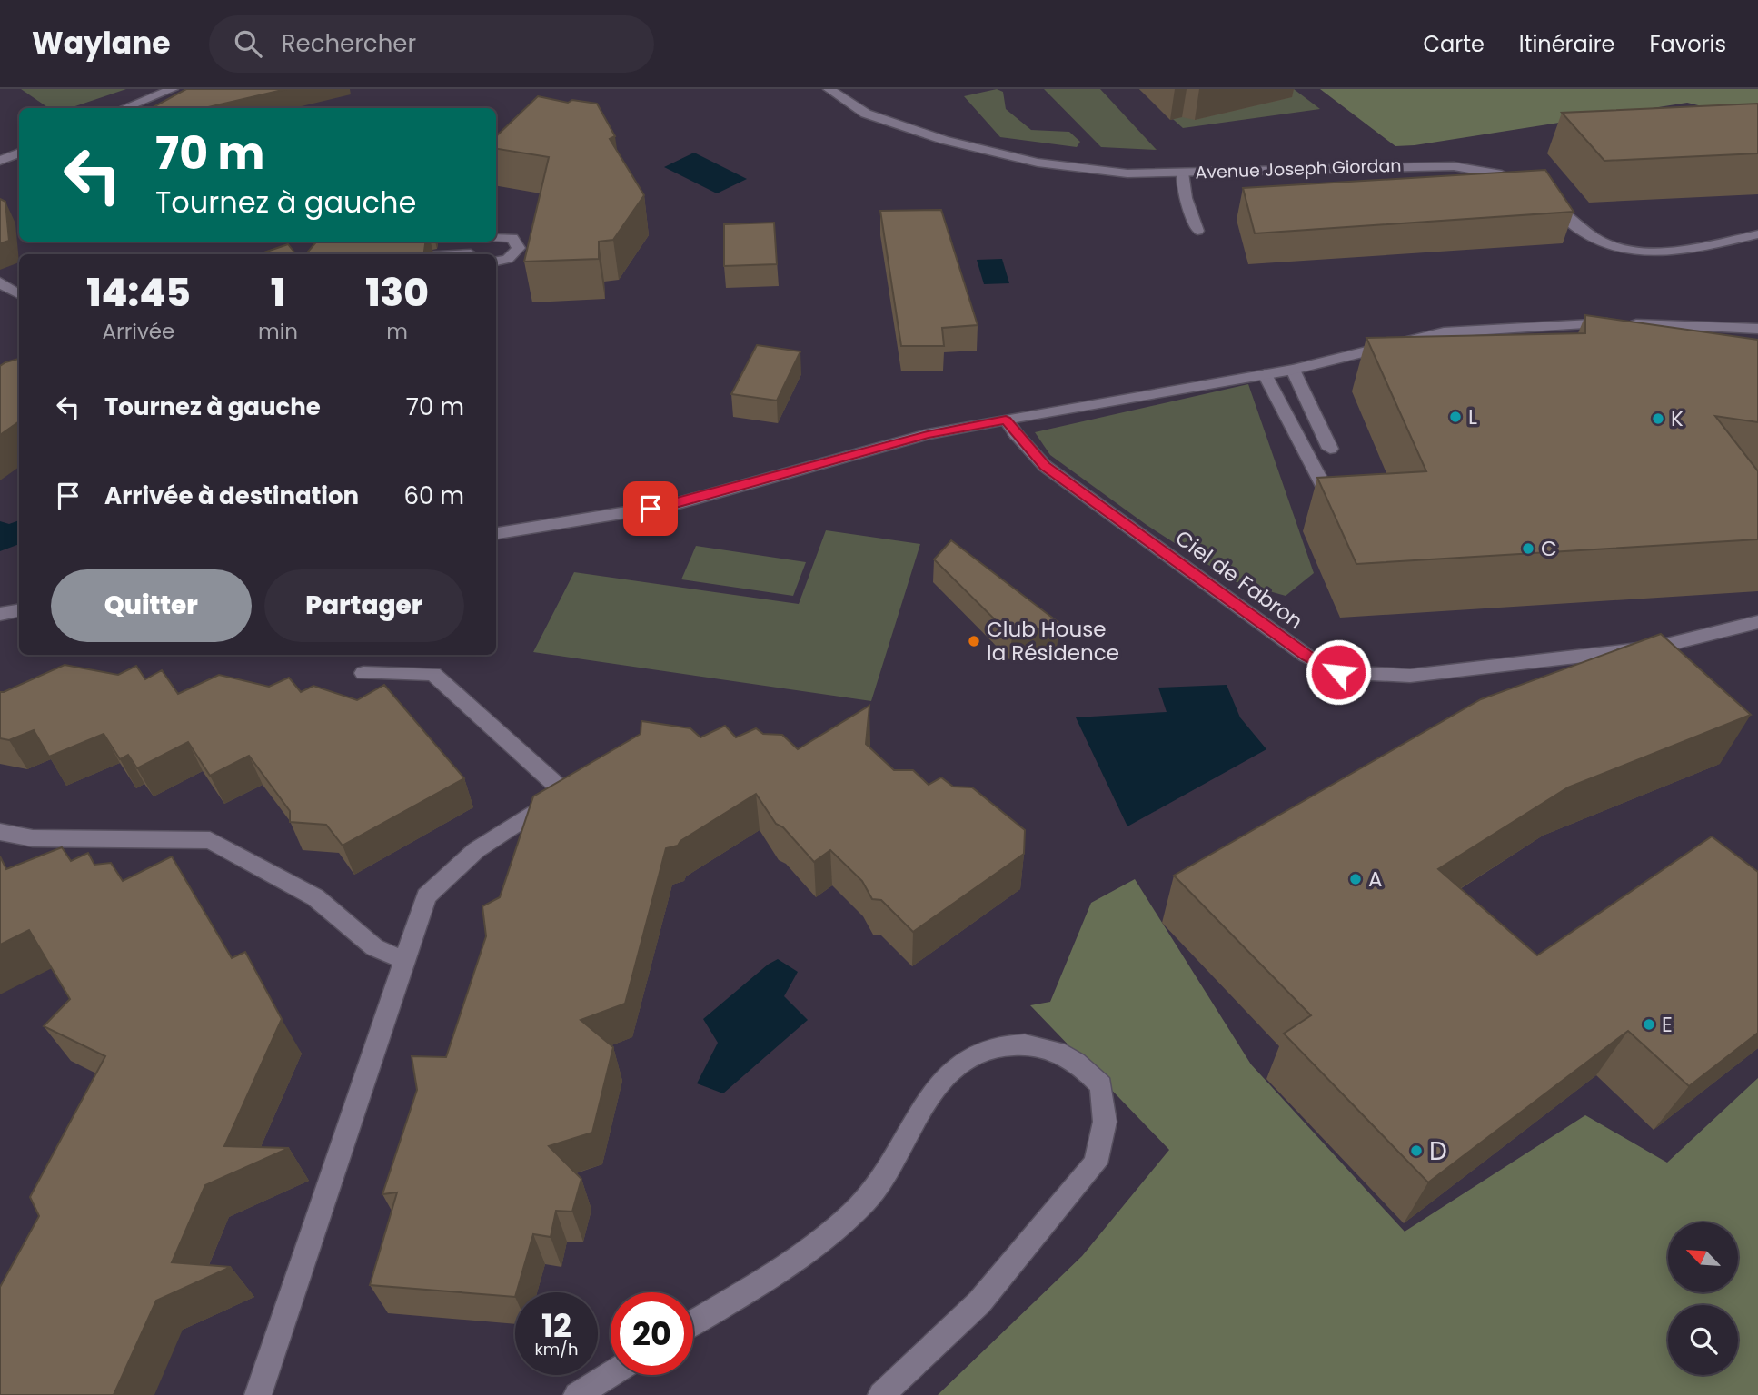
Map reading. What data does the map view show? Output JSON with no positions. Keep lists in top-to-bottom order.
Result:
{
  "streets": {
    "street": ["Avenue Joseph Giordan", "Ciel de Fabron"]
  },
  "places": [
    "L",
    "K",
    "C",
    "Club House la Résidence",
    "A",
    "E",
    "D"
  ],
  "north": "top left",
  "page": {
    "header": "Waylane",
    "search": "Rechercher",
    "nav": ["Carte", "Itinéraire", "Favoris"],
    "turn": ["70 m", "Tournez à gauche"],
    "eta": [
      "14:45",
      "Arrivée",
      "1",
      "min",
      "130",
      "m"
    ],
    "list": [
      {
        "name": "Tournez à gauche",
        "value": "70 m"
      },
      {
        "name": "Arrivée à destination",
        "value": "60 m"
      }
    ],
    "buttons": ["Quitter", "Partager"],
    "speed": "12 km/h",
    "limit": "20"
  }
}
